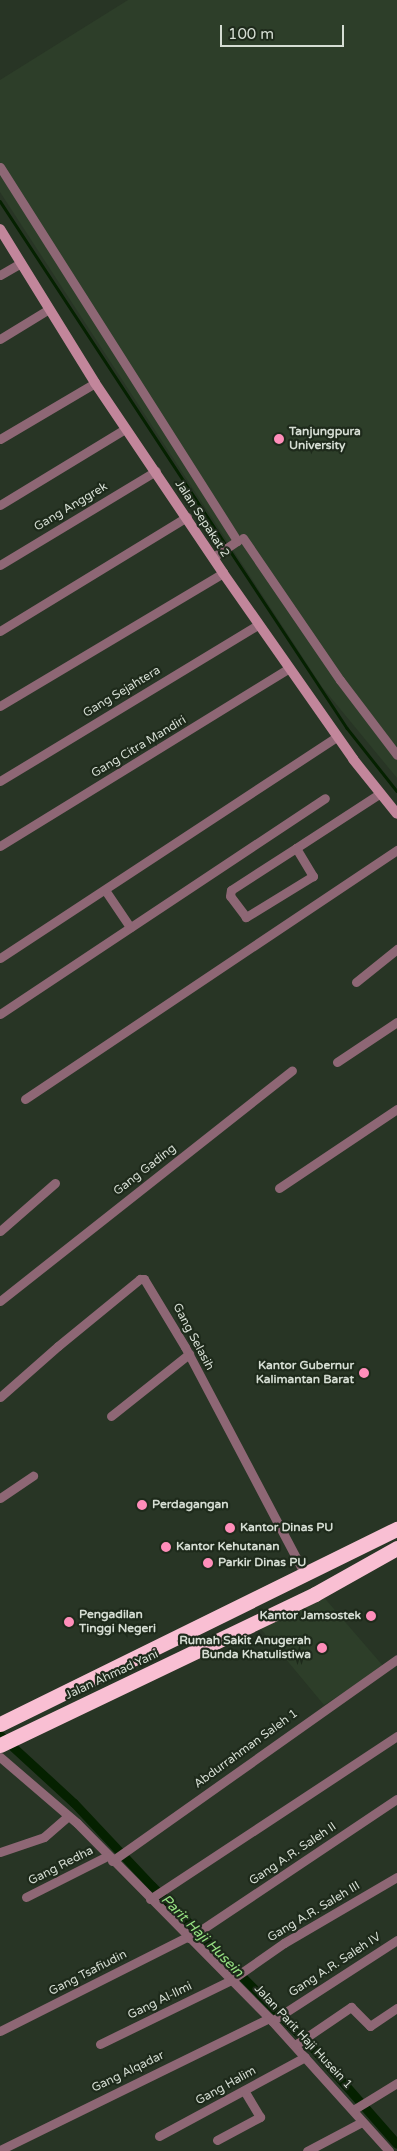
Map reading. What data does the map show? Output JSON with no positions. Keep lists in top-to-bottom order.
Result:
{
  "streets": {
    "highway": ["Jalan Ahmad Yani"],
    "street": [
      "Gang Anggrek",
      "Jalan Sepakat 2",
      "Gang Sejahtera",
      "Gang Citra Mandiri",
      "Gang Gading",
      "Gang Selasih",
      "Abdurrahman Saleh 1",
      "Gang A.R. Saleh II",
      "Gang Redha",
      "Gang A.R. Saleh III",
      "Gang A.R. Saleh IV",
      "Gang Tsafiudin",
      "Gang Al-llmi",
      "Jalan Parit Haji Husein 1",
      "Gang Alqadar",
      "Gang Halim"
    ]
  },
  "crossings": [
    ["Gang Anggrek", "Jalan Sepakat 2"],
    ["Jalan Sepakat 2", "Gang Sejahtera"],
    ["Jalan Sepakat 2", "Gang Citra Mandiri"],
    ["Gang Selasih", "Jalan Ahmad Yani"],
    ["Jalan Ahmad Yani", "Jalan Parit Haji Husein 1"],
    ["Abdurrahman Saleh 1", "Gang Redha"],
    ["Abdurrahman Saleh 1", "Jalan Parit Haji Husein 1"],
    ["Gang A.R. Saleh II", "Gang Tsafiudin"],
    ["Gang A.R. Saleh II", "Jalan Parit Haji Husein 1"],
    ["Gang Redha", "Jalan Parit Haji Husein 1"],
    ["Gang A.R. Saleh III", "Gang Al-llmi"],
    ["Gang A.R. Saleh III", "Jalan Parit Haji Husein 1"],
    ["Gang A.R. Saleh IV", "Jalan Parit Haji Husein 1"],
    ["Gang A.R. Saleh IV", "Gang Alqadar"],
    ["Gang Tsafiudin", "Jalan Parit Haji Husein 1"],
    ["Gang Al-llmi", "Jalan Parit Haji Husein 1"],
    ["Jalan Parit Haji Husein 1", "Gang Alqadar"],
    ["Jalan Parit Haji Husein 1", "Gang Halim"]
  ],
  "water": ["Parit Haji Husein"],
  "places": [
    "Tanjungpura University",
    "Kantor Gubernur Kalimantan Barat",
    "Perdagangan",
    "Kantor Dinas PU",
    "Kantor Kehutanan",
    "Parkir Dinas PU",
    "Kantor Jamsostek",
    "Pengadilan Tinggi Negeri",
    "Rumah Sakit Anugerah Bunda Khatulistiwa"
  ],
  "scale_bar": "100 m"
}
